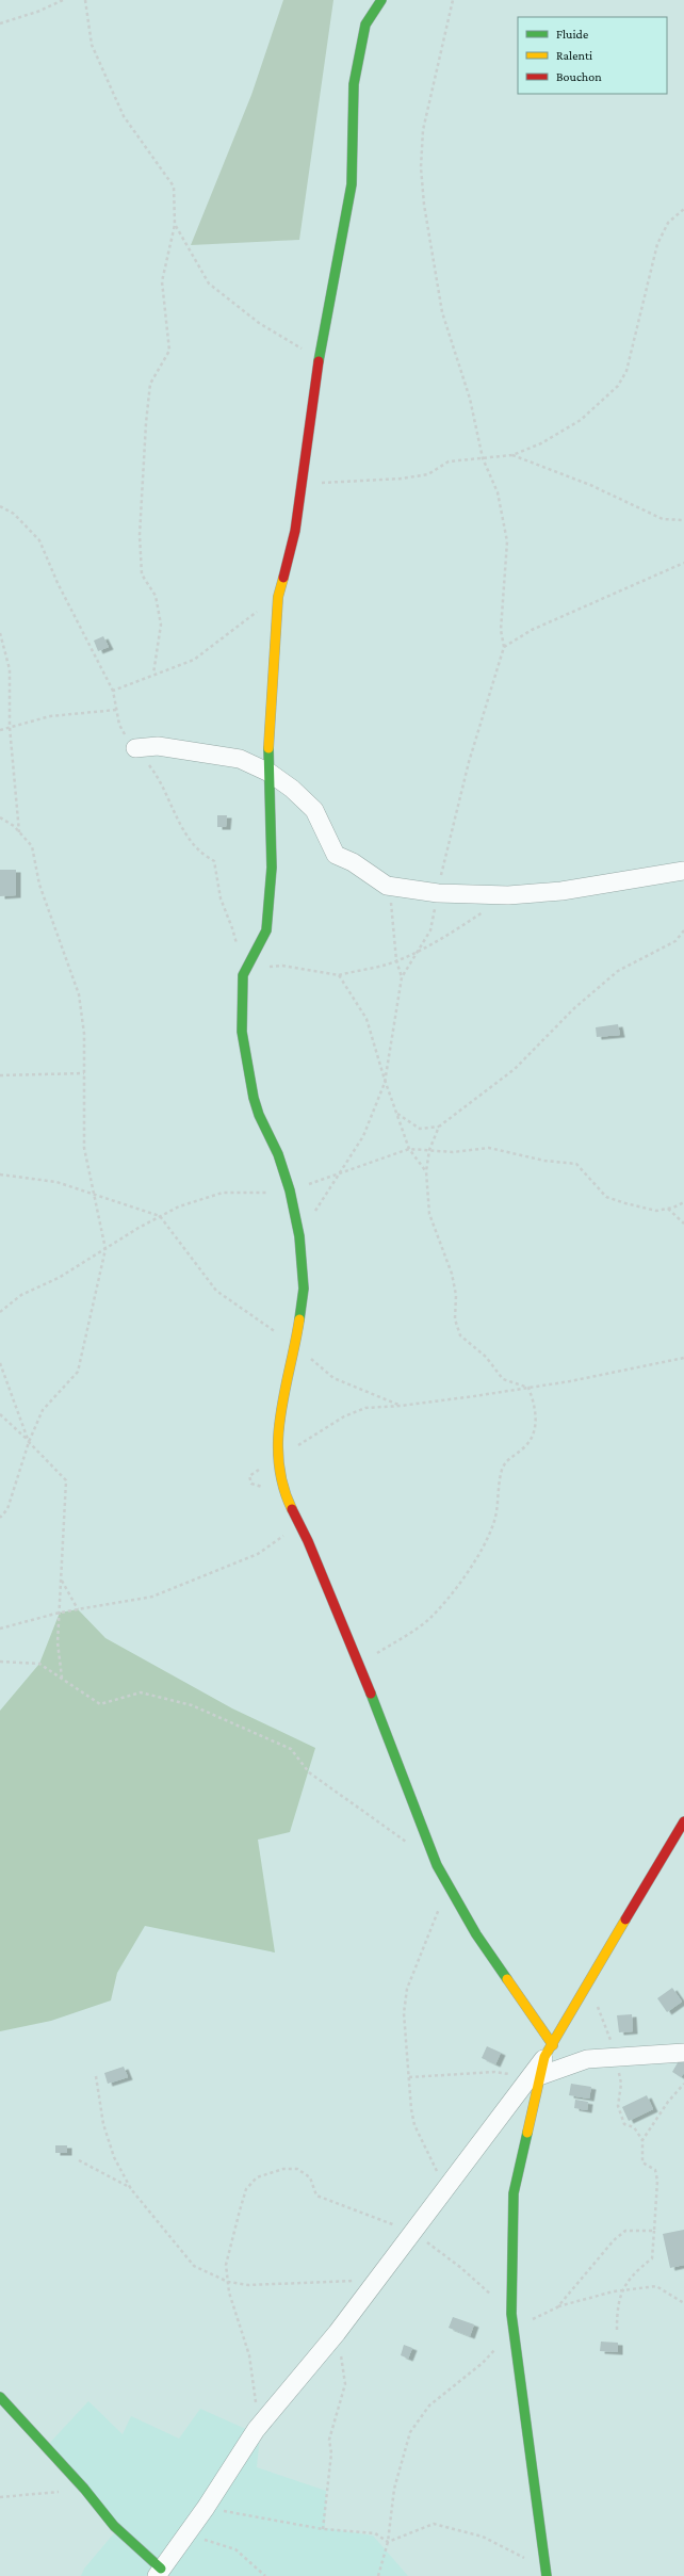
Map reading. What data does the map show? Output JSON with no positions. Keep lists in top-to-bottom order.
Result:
{
  "legend": ["Fluide", "Ralenti", "Bouchon"]
}
